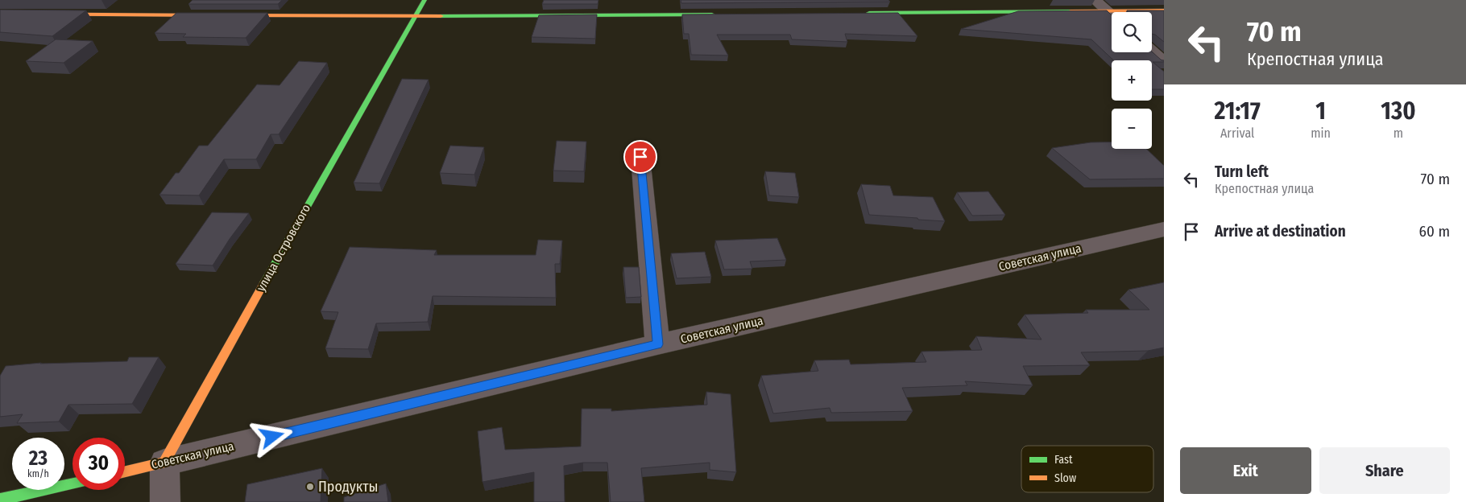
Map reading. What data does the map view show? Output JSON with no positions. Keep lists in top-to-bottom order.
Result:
{
  "streets": {
    "street": ["улица Островского", "Советская улица"]
  },
  "crossings": [
    ["улица Островского", "Советская улица"]
  ],
  "places": ["Продукты"],
  "legend": ["Fast", "Slow"],
  "page": {
    "turn": ["70 m", "Крепостная улица"],
    "map_buttons": ["+", "−"],
    "eta": [
      "21:17",
      "Arrival",
      "1",
      "min",
      "130",
      "m"
    ],
    "list": [
      {
        "name": "Turn left",
        "note": "Крепостная улица",
        "value": "70 m"
      },
      {
        "name": "Arrive at destination",
        "value": "60 m"
      }
    ],
    "speed": "23 km/h",
    "limit": "30",
    "buttons": ["Exit", "Share"]
  }
}
